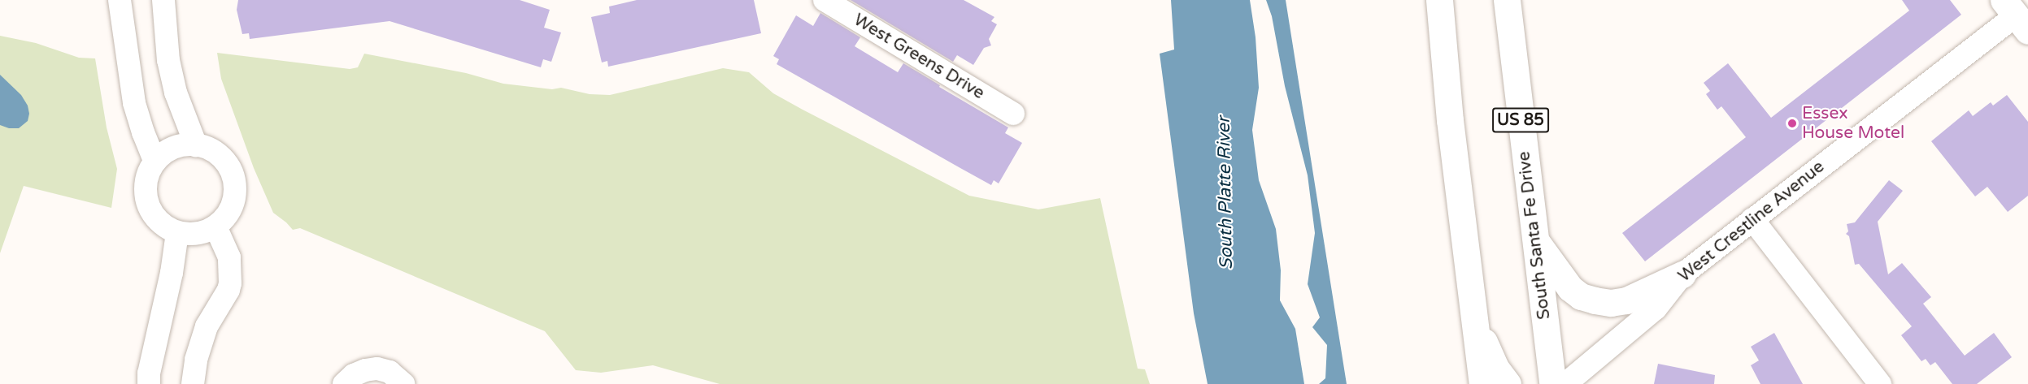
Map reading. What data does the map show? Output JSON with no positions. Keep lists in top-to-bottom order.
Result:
{
  "streets": {
    "highway": ["US 85", "South Santa Fe Drive"],
    "street": ["West Greens Drive", "West Crestline Avenue"]
  },
  "water": ["South Platte River"],
  "places": ["Essex House Motel"]
}
